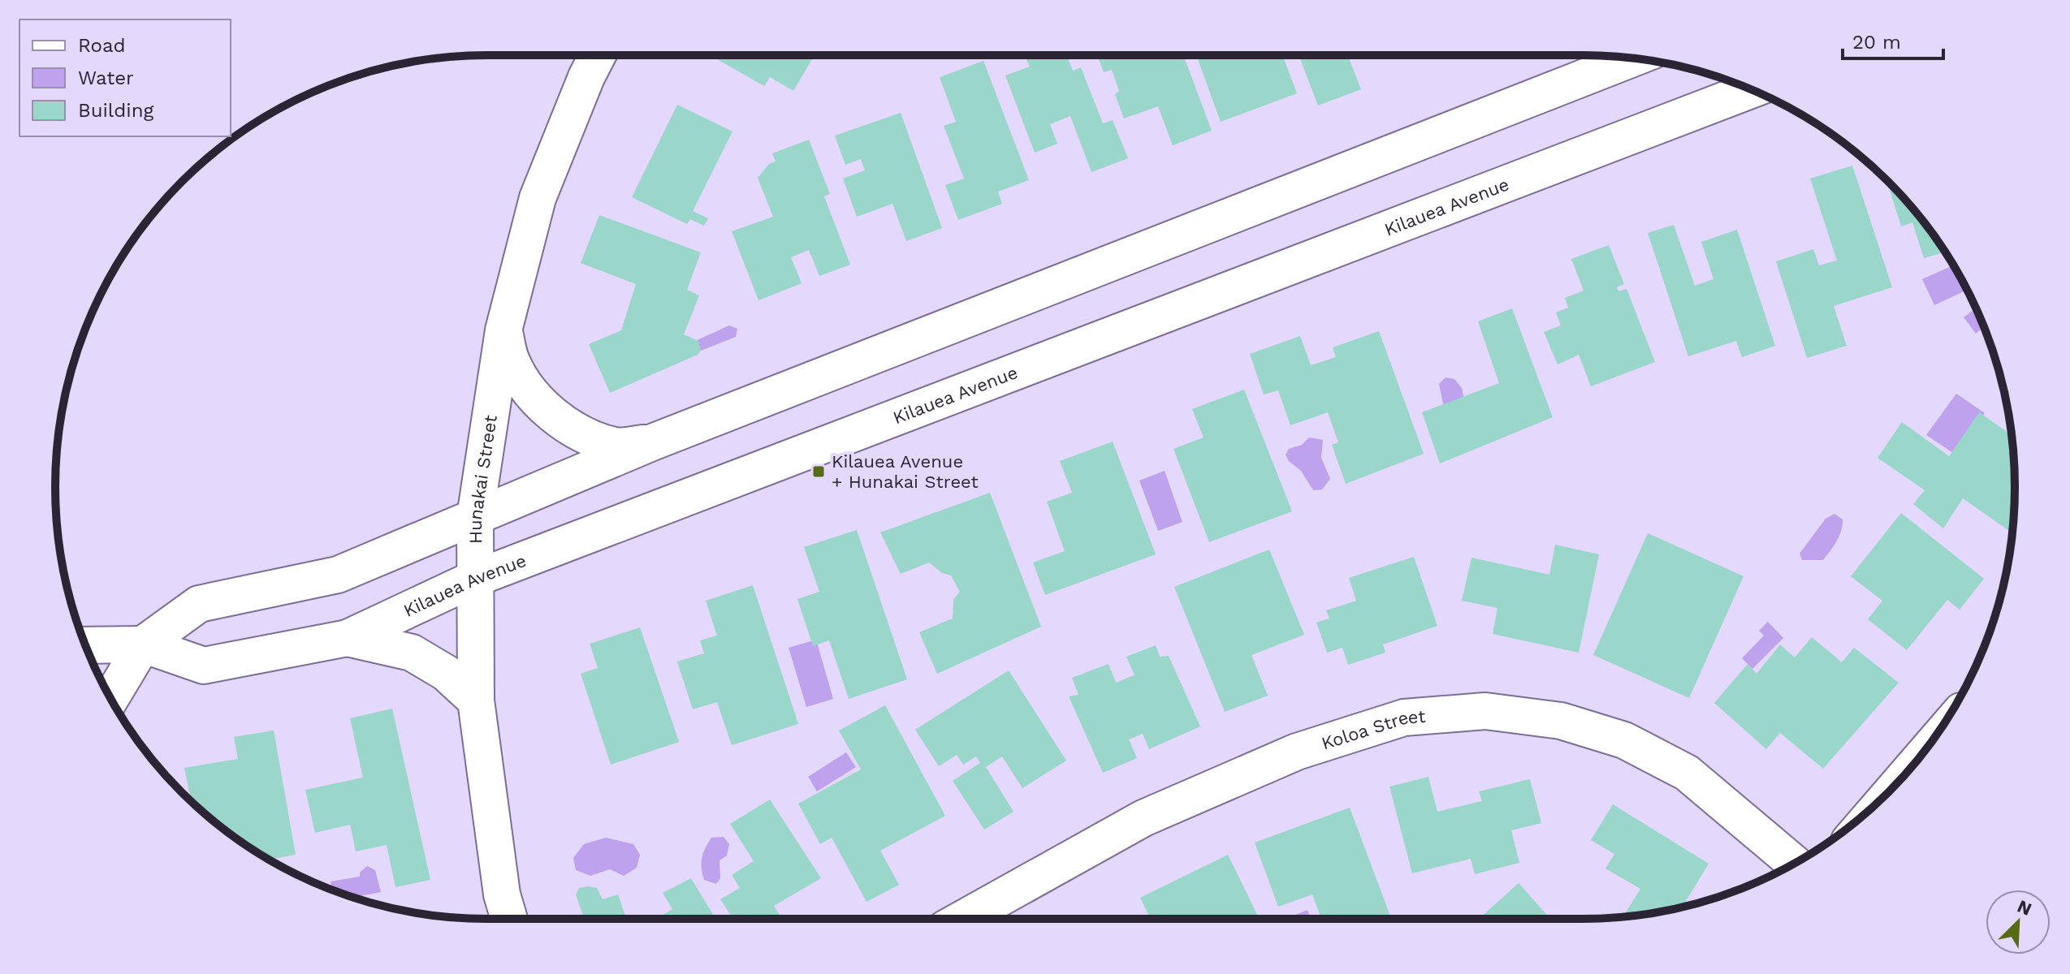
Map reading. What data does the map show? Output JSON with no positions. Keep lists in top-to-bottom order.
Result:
{
  "streets": {
    "street": ["Kilauea Avenue", "Hunakai Street", "Koloa Street"]
  },
  "crossings": [
    ["Kilauea Avenue", "Hunakai Street"]
  ],
  "places": {
    "transit": ["Kilauea Avenue + Hunakai Street"]
  },
  "legend": ["Road", "Water", "Building"],
  "scale_bar": "20 m",
  "north": "top right"
}
